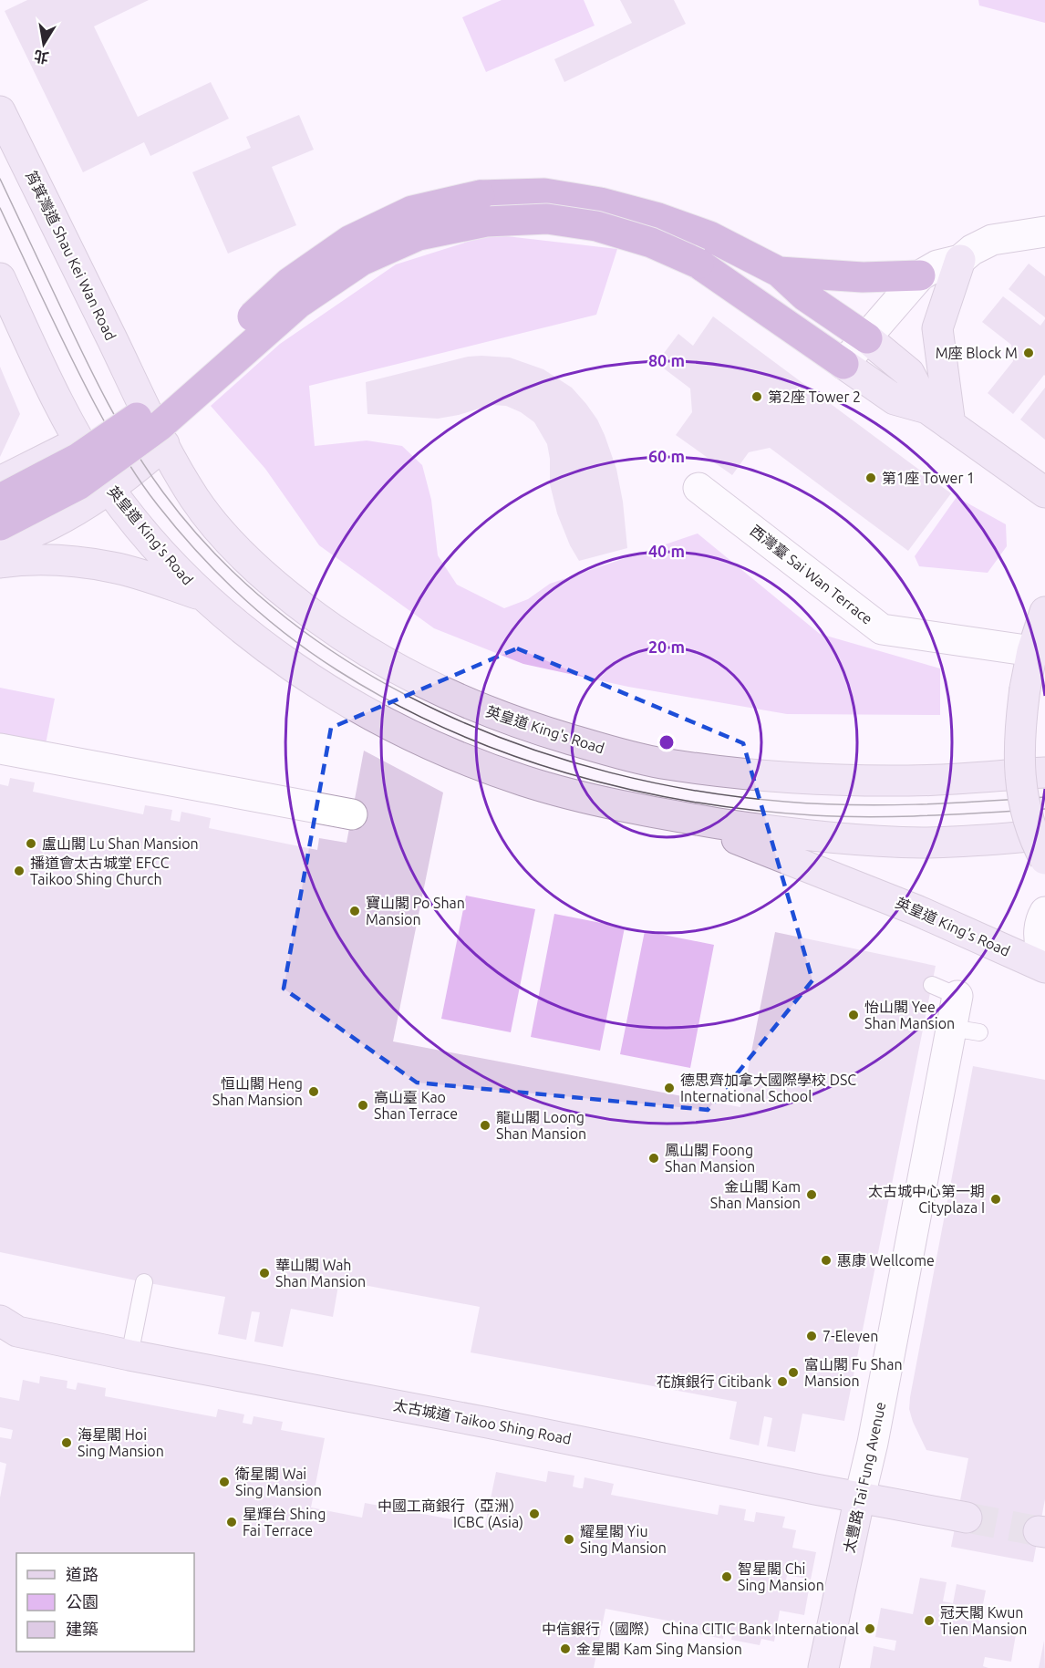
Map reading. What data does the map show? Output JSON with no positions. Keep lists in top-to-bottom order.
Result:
{
  "streets": {
    "main road": [
      "筲箕灣道 Shau Kei Wan Road",
      "英皇道 King's Road",
      "太古城道 Taikoo Shing Road",
      "太豐路 Tai Fung Avenue"
    ],
    "street": ["西灣臺 Sai Wan Terrace"]
  },
  "crossings": [
    ["筲箕灣道 Shau Kei Wan Road", "英皇道 King's Road"],
    ["太古城道 Taikoo Shing Road", "太豐路 Tai Fung Avenue"]
  ],
  "places": [
    "M座 Block M",
    "第2座 Tower 2",
    "第1座 Tower 1",
    "盧山閣 Lu Shan Mansion",
    "播道會太古城堂 EFCC Taikoo Shing Church",
    "寶山閣 Po Shan Mansion",
    "怡山閣 Yee Shan Mansion",
    "德思齊加拿大國際學校 DSC International School",
    "恒山閣 Heng Shan Mansion",
    "高山臺 Kao Shan Terrace",
    "龍山閣 Loong Shan Mansion",
    "鳳山閣 Foong Shan Mansion",
    "金山閣 Kam Shan Mansion",
    "太古城中心第一期 Cityplaza I",
    "惠康 Wellcome",
    "華山閣 Wah Shan Mansion",
    "7-Eleven",
    "富山閣 Fu Shan Mansion",
    "花旗銀行 Citibank",
    "海星閣 Hoi Sing Mansion",
    "衛星閣 Wai Sing Mansion",
    "中國工商銀行（亞洲） ICBC (Asia)",
    "星輝台 Shing Fai Terrace",
    "耀星閣 Yiu Sing Mansion",
    "智星閣 Chi Sing Mansion",
    "冠天閣 Kwun Tien Mansion",
    "中信銀行（國際） China CITIC Bank International",
    "金星閣 Kam Sing Mansion"
  ],
  "legend": ["道路", "公園", "建築"],
  "north": "bottom",
  "rings": [
    "80 m",
    "60 m",
    "40 m",
    "20 m"
  ]
}
